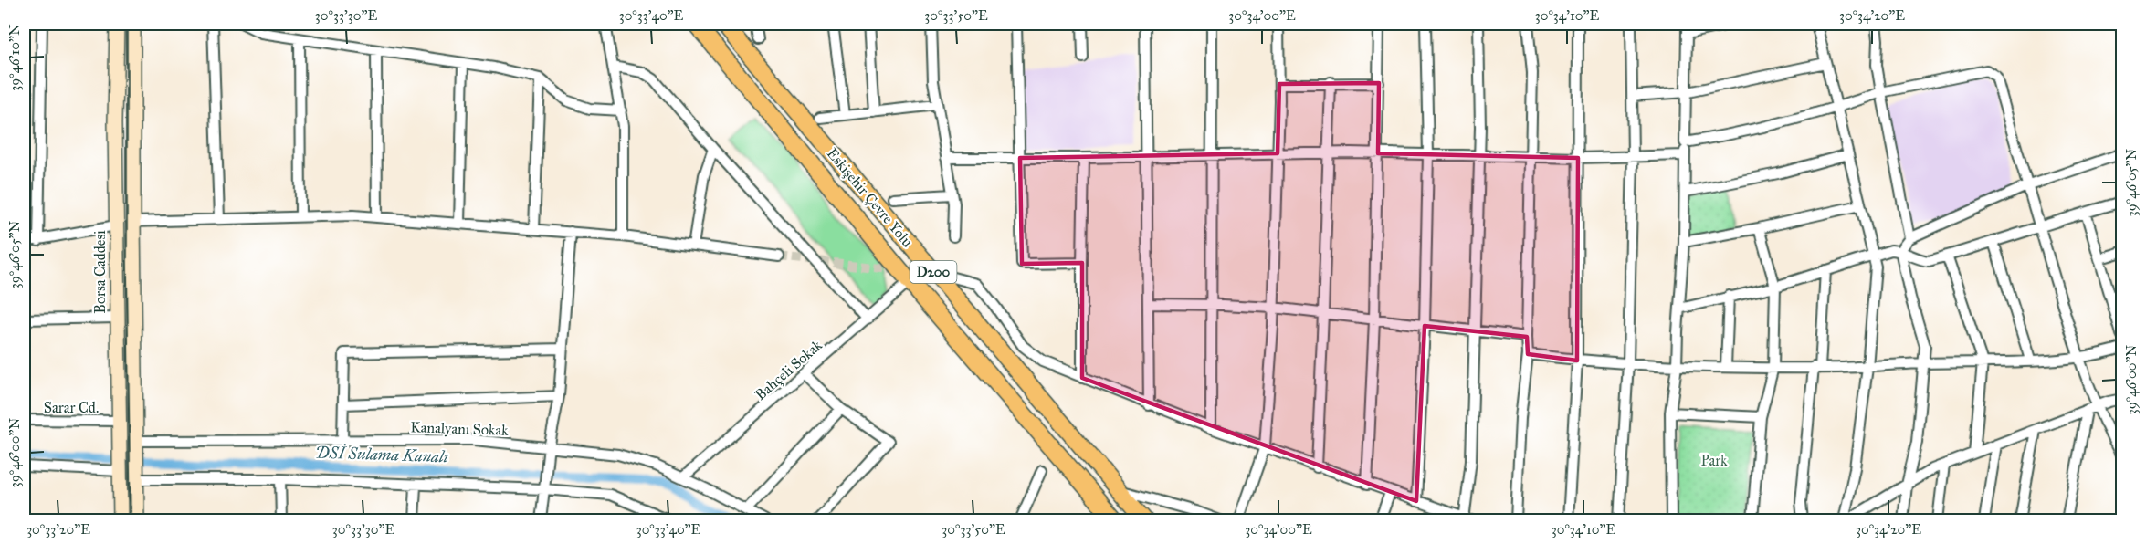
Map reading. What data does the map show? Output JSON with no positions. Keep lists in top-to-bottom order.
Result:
{
  "streets": {
    "highway": ["Eskişehir Çevre Yolu", "D200"],
    "main road": ["Borsa Caddesi"],
    "street": ["Bahçeli Sokak", "Sarar Cd.", "Kanalyanı Sokak"]
  },
  "crossings": [
    ["Eskişehir Çevre Yolu", "Bahçeli Sokak"],
    ["Borsa Caddesi", "Sarar Cd."],
    ["Bahçeli Sokak", "Kanalyanı Sokak"]
  ],
  "water": ["DSİ Sulama Kanalı"],
  "parks": ["Park"],
  "coordinates": [
    "30°33'30\"E",
    "30°33'40\"E",
    "30°33'50\"E",
    "30°34'00\"E",
    "30°34'10\"E",
    "30°34'20\"E",
    "39°46'10\"N",
    "39°46'05\"N",
    "39°46'00\"N",
    "30°33'20\"E"
  ]
}
